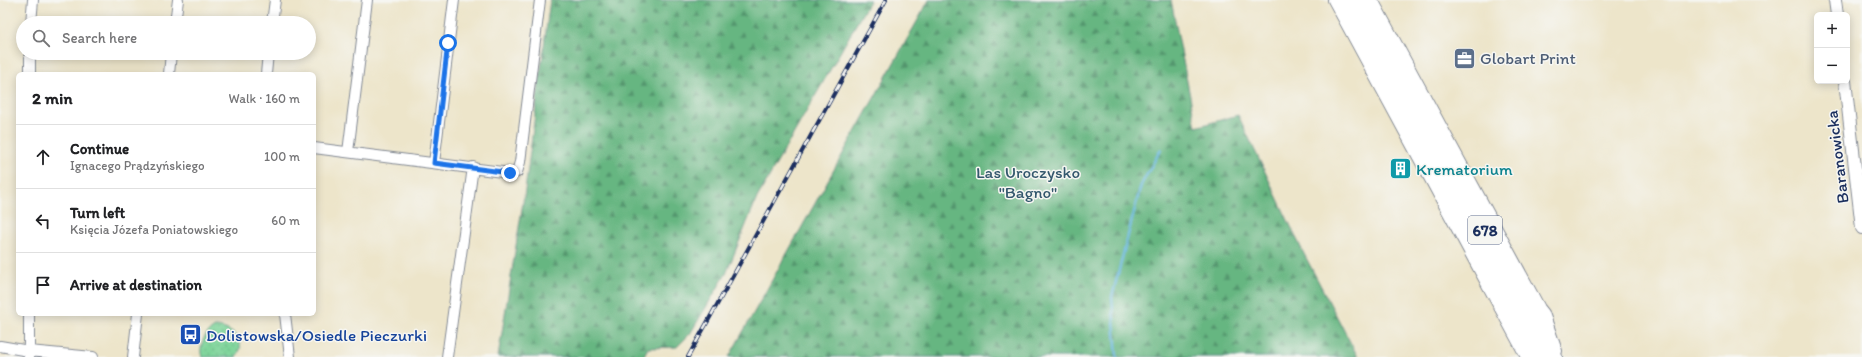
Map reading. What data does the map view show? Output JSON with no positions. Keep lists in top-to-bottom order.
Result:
{
  "streets": {
    "highway": ["678"],
    "street": ["Baranowicka"]
  },
  "parks": ["Las Uroczysko \"Bagno\""],
  "places": {
    "office": ["Globart Print"],
    "building": ["Krematorium"],
    "bus stop": ["Dolistowska/Osiedle Pieczurki"]
  },
  "page": {
    "map_buttons": ["+", "−"],
    "search": "Search here",
    "heading": ["2 min", "Walk · 160 m"],
    "list": [
      ["Continue", "Ignacego Prądzyńskiego", "100 m"],
      ["Turn left", "Księcia Józefa Poniatowskiego", "60 m"],
      "Arrive at destination"
    ]
  }
}
